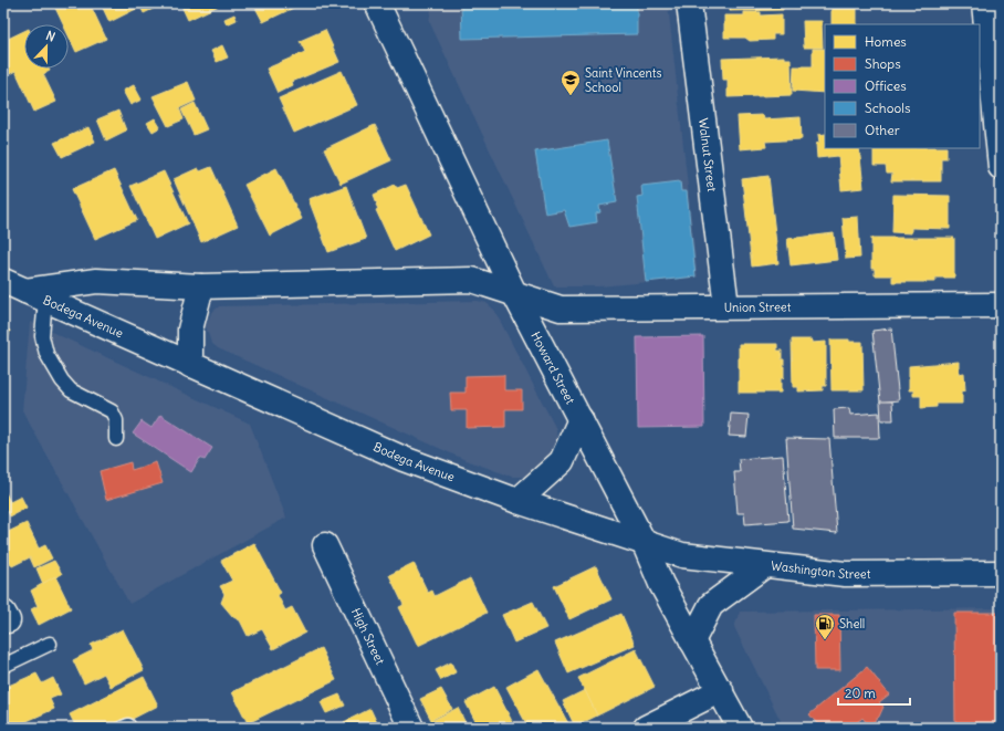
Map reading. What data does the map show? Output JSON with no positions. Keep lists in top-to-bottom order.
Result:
{
  "streets": {
    "street": [
      "Walnut Street",
      "Union Street",
      "Bodega Avenue",
      "Howard Street",
      "Washington Street",
      "High Street"
    ]
  },
  "crossings": [
    ["Walnut Street", "Union Street"],
    ["Union Street", "Bodega Avenue"],
    ["Union Street", "Howard Street"],
    ["Bodega Avenue", "Howard Street"],
    ["Bodega Avenue", "Washington Street"],
    ["Howard Street", "Washington Street"]
  ],
  "places": {
    "school or university": ["Saint Vincents School"],
    "fuel station": ["Shell"]
  },
  "legend": [
    "Homes",
    "Shops",
    "Offices",
    "Schools",
    "Other"
  ],
  "scale_bar": "20 m",
  "north": "top"
}
